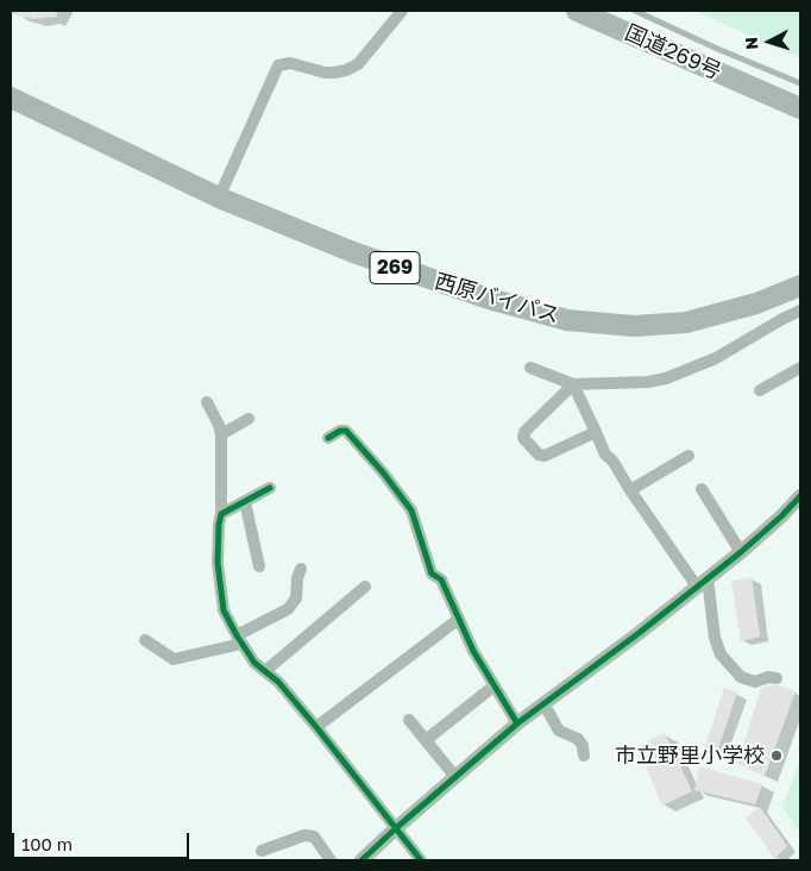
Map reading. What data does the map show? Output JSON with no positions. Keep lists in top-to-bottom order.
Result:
{
  "streets": {
    "highway": ["国道269号", "269", "西原バイパス"]
  },
  "places": ["市立野里小学校"],
  "scale_bar": "100 m",
  "north": "left"
}
